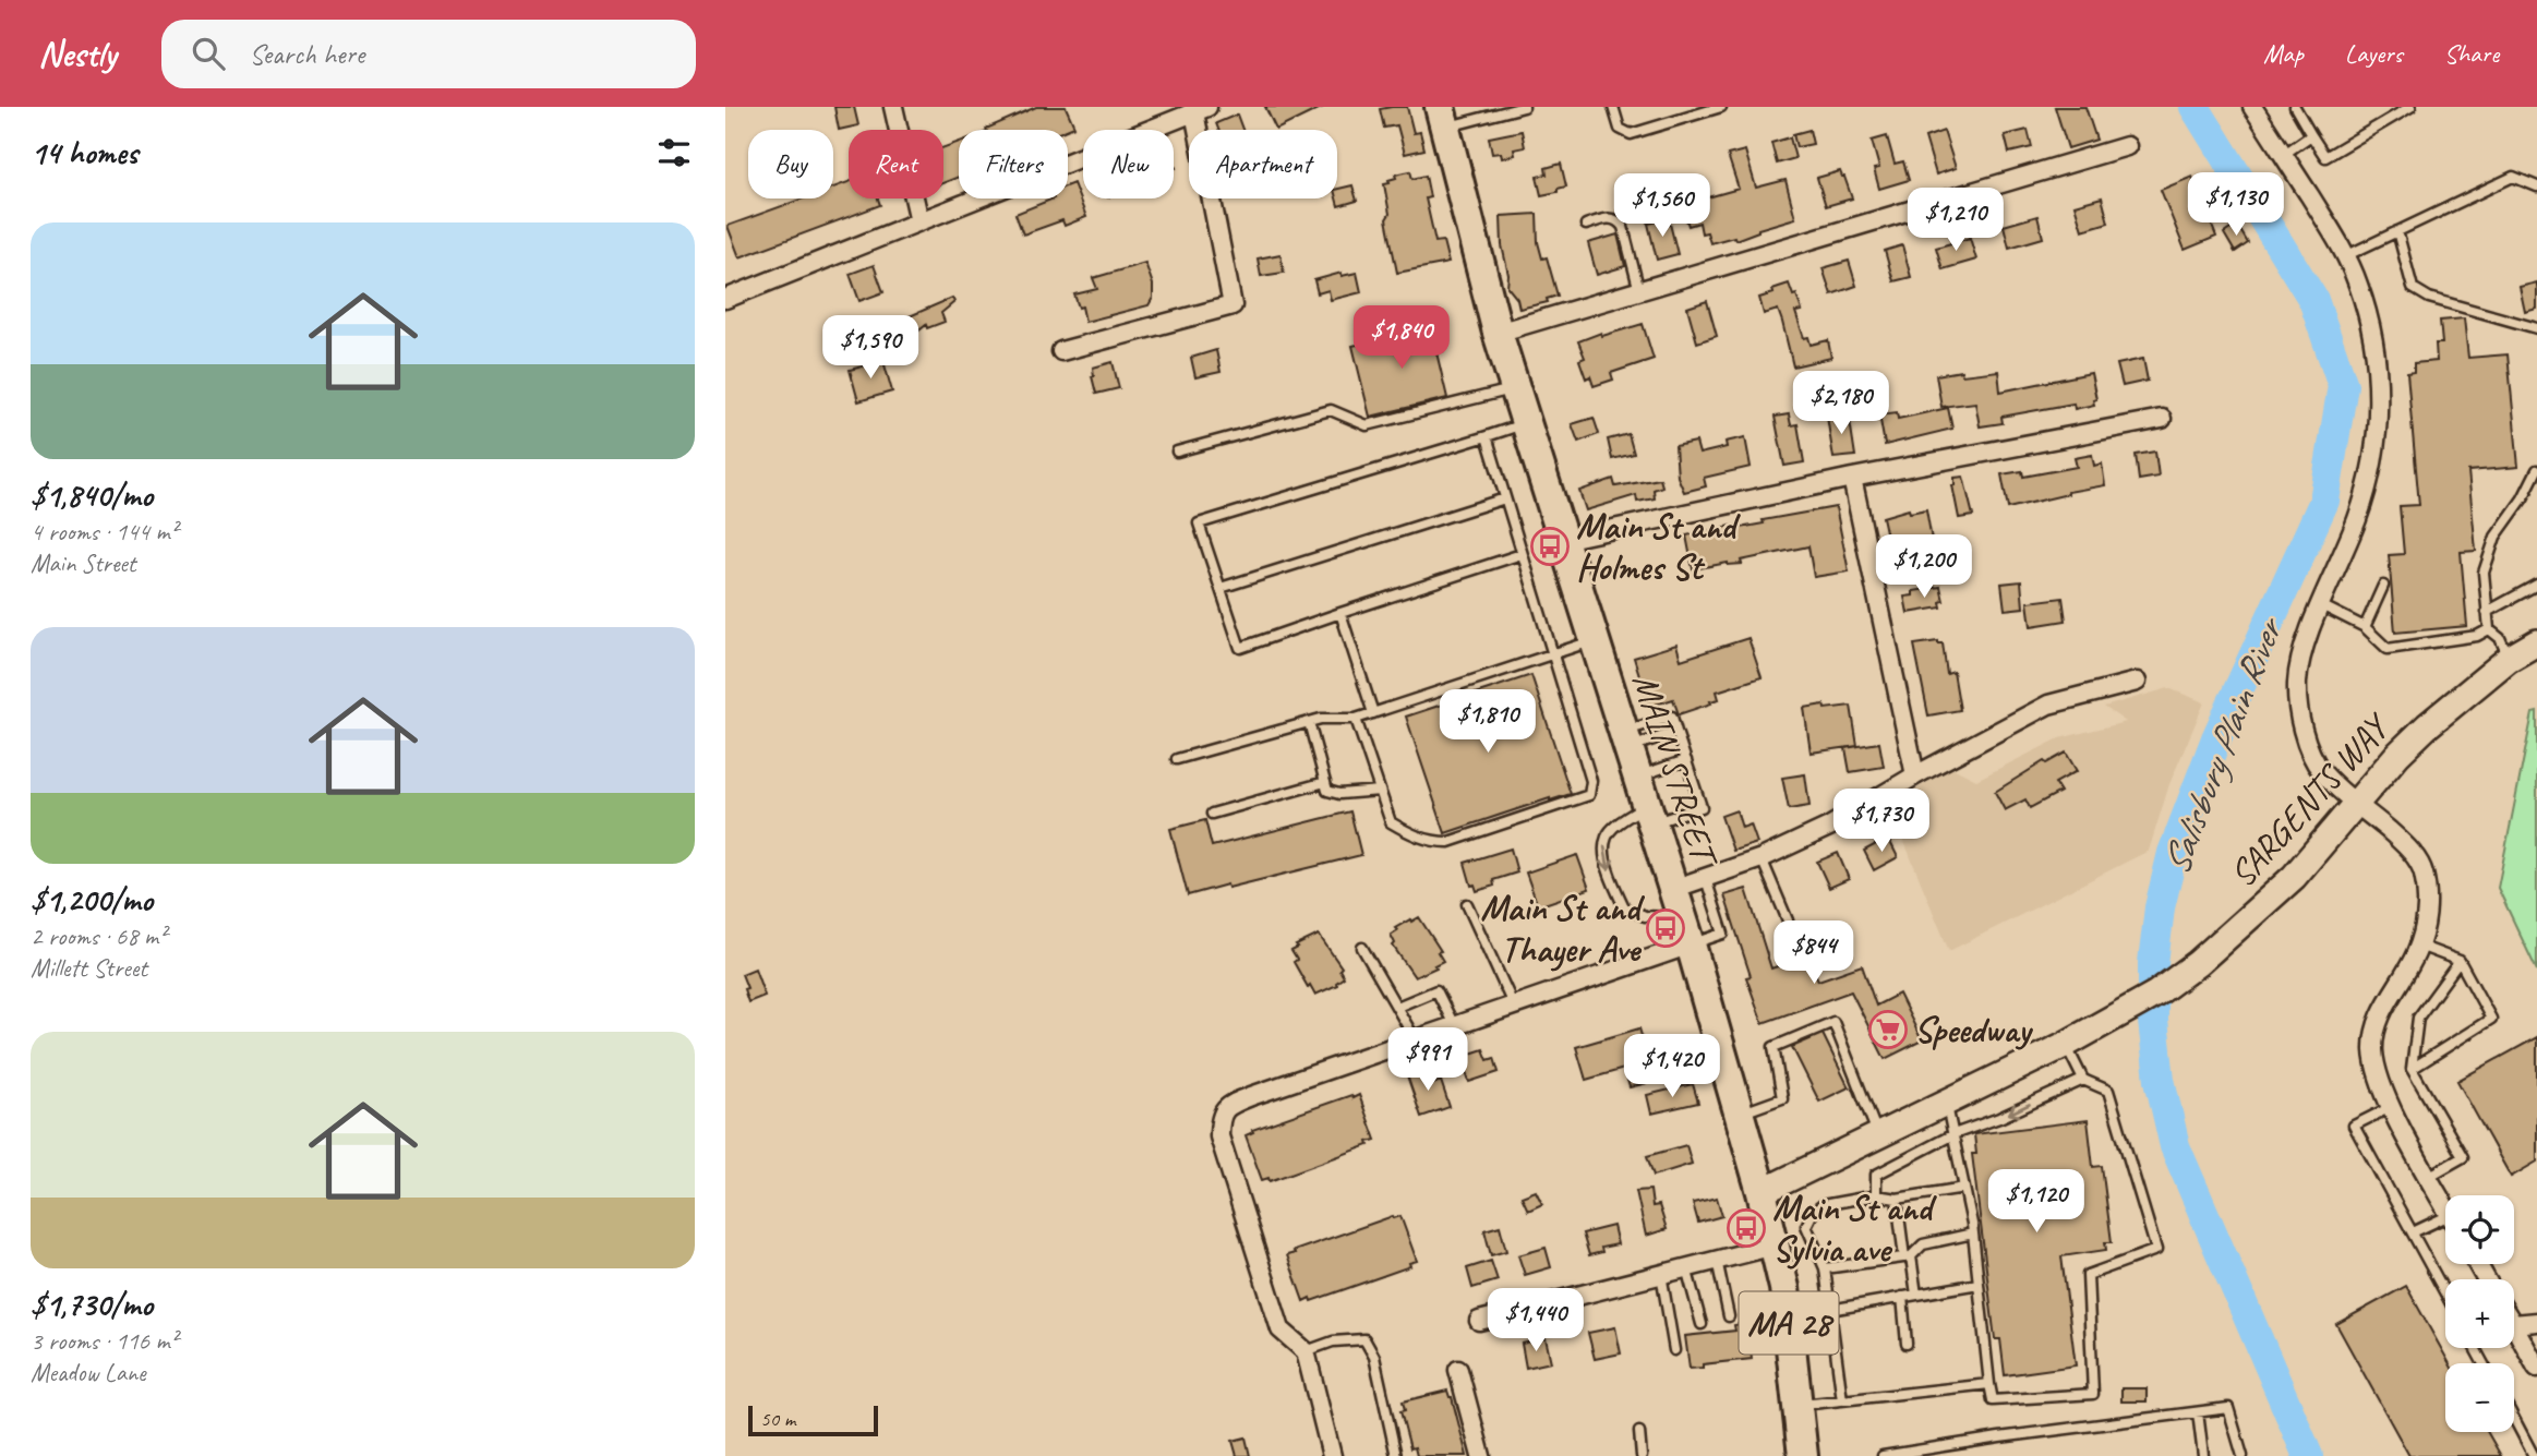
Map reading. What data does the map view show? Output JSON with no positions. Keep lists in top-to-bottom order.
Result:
{
  "streets": {
    "main road": ["MAIN STREET", "SARGENTS WAY", "MA 28"]
  },
  "crossings": [
    ["MAIN STREET", "SARGENTS WAY"]
  ],
  "water": ["Salisbury Plain River"],
  "places": {
    "bus stop": ["Main St and Holmes St", "Main St and Thayer Ave", "Main St and Sylvia ave"],
    "supermarket": ["Speedway"]
  },
  "scale_bar": "50 m",
  "page": {
    "header": "Nestly",
    "search": "Search here",
    "nav": ["Map", "Layers", "Share"],
    "heading": "14 homes",
    "chip": [
      "Buy",
      "Rent",
      "Filters",
      "New",
      "Apartment"
    ],
    "price": [
      "$1,130",
      "$1,560",
      "$1,210",
      "$1,840",
      "$1,590",
      "$2,180",
      "$1,200",
      "$1,810",
      "$1,730",
      "$844",
      "$991",
      "$1,420",
      "$1,120",
      "$1,440"
    ],
    "list": [
      {
        "name": "$1,840/mo",
        "note": "4 rooms · 144 m² · Main Street"
      },
      {
        "name": "$1,200/mo",
        "note": "2 rooms · 68 m² · Millett Street"
      },
      {
        "name": "$1,730/mo",
        "note": "3 rooms · 116 m² · Meadow Lane"
      }
    ],
    "map_buttons": ["+", "−"],
    "scale": "50 m"
  }
}
